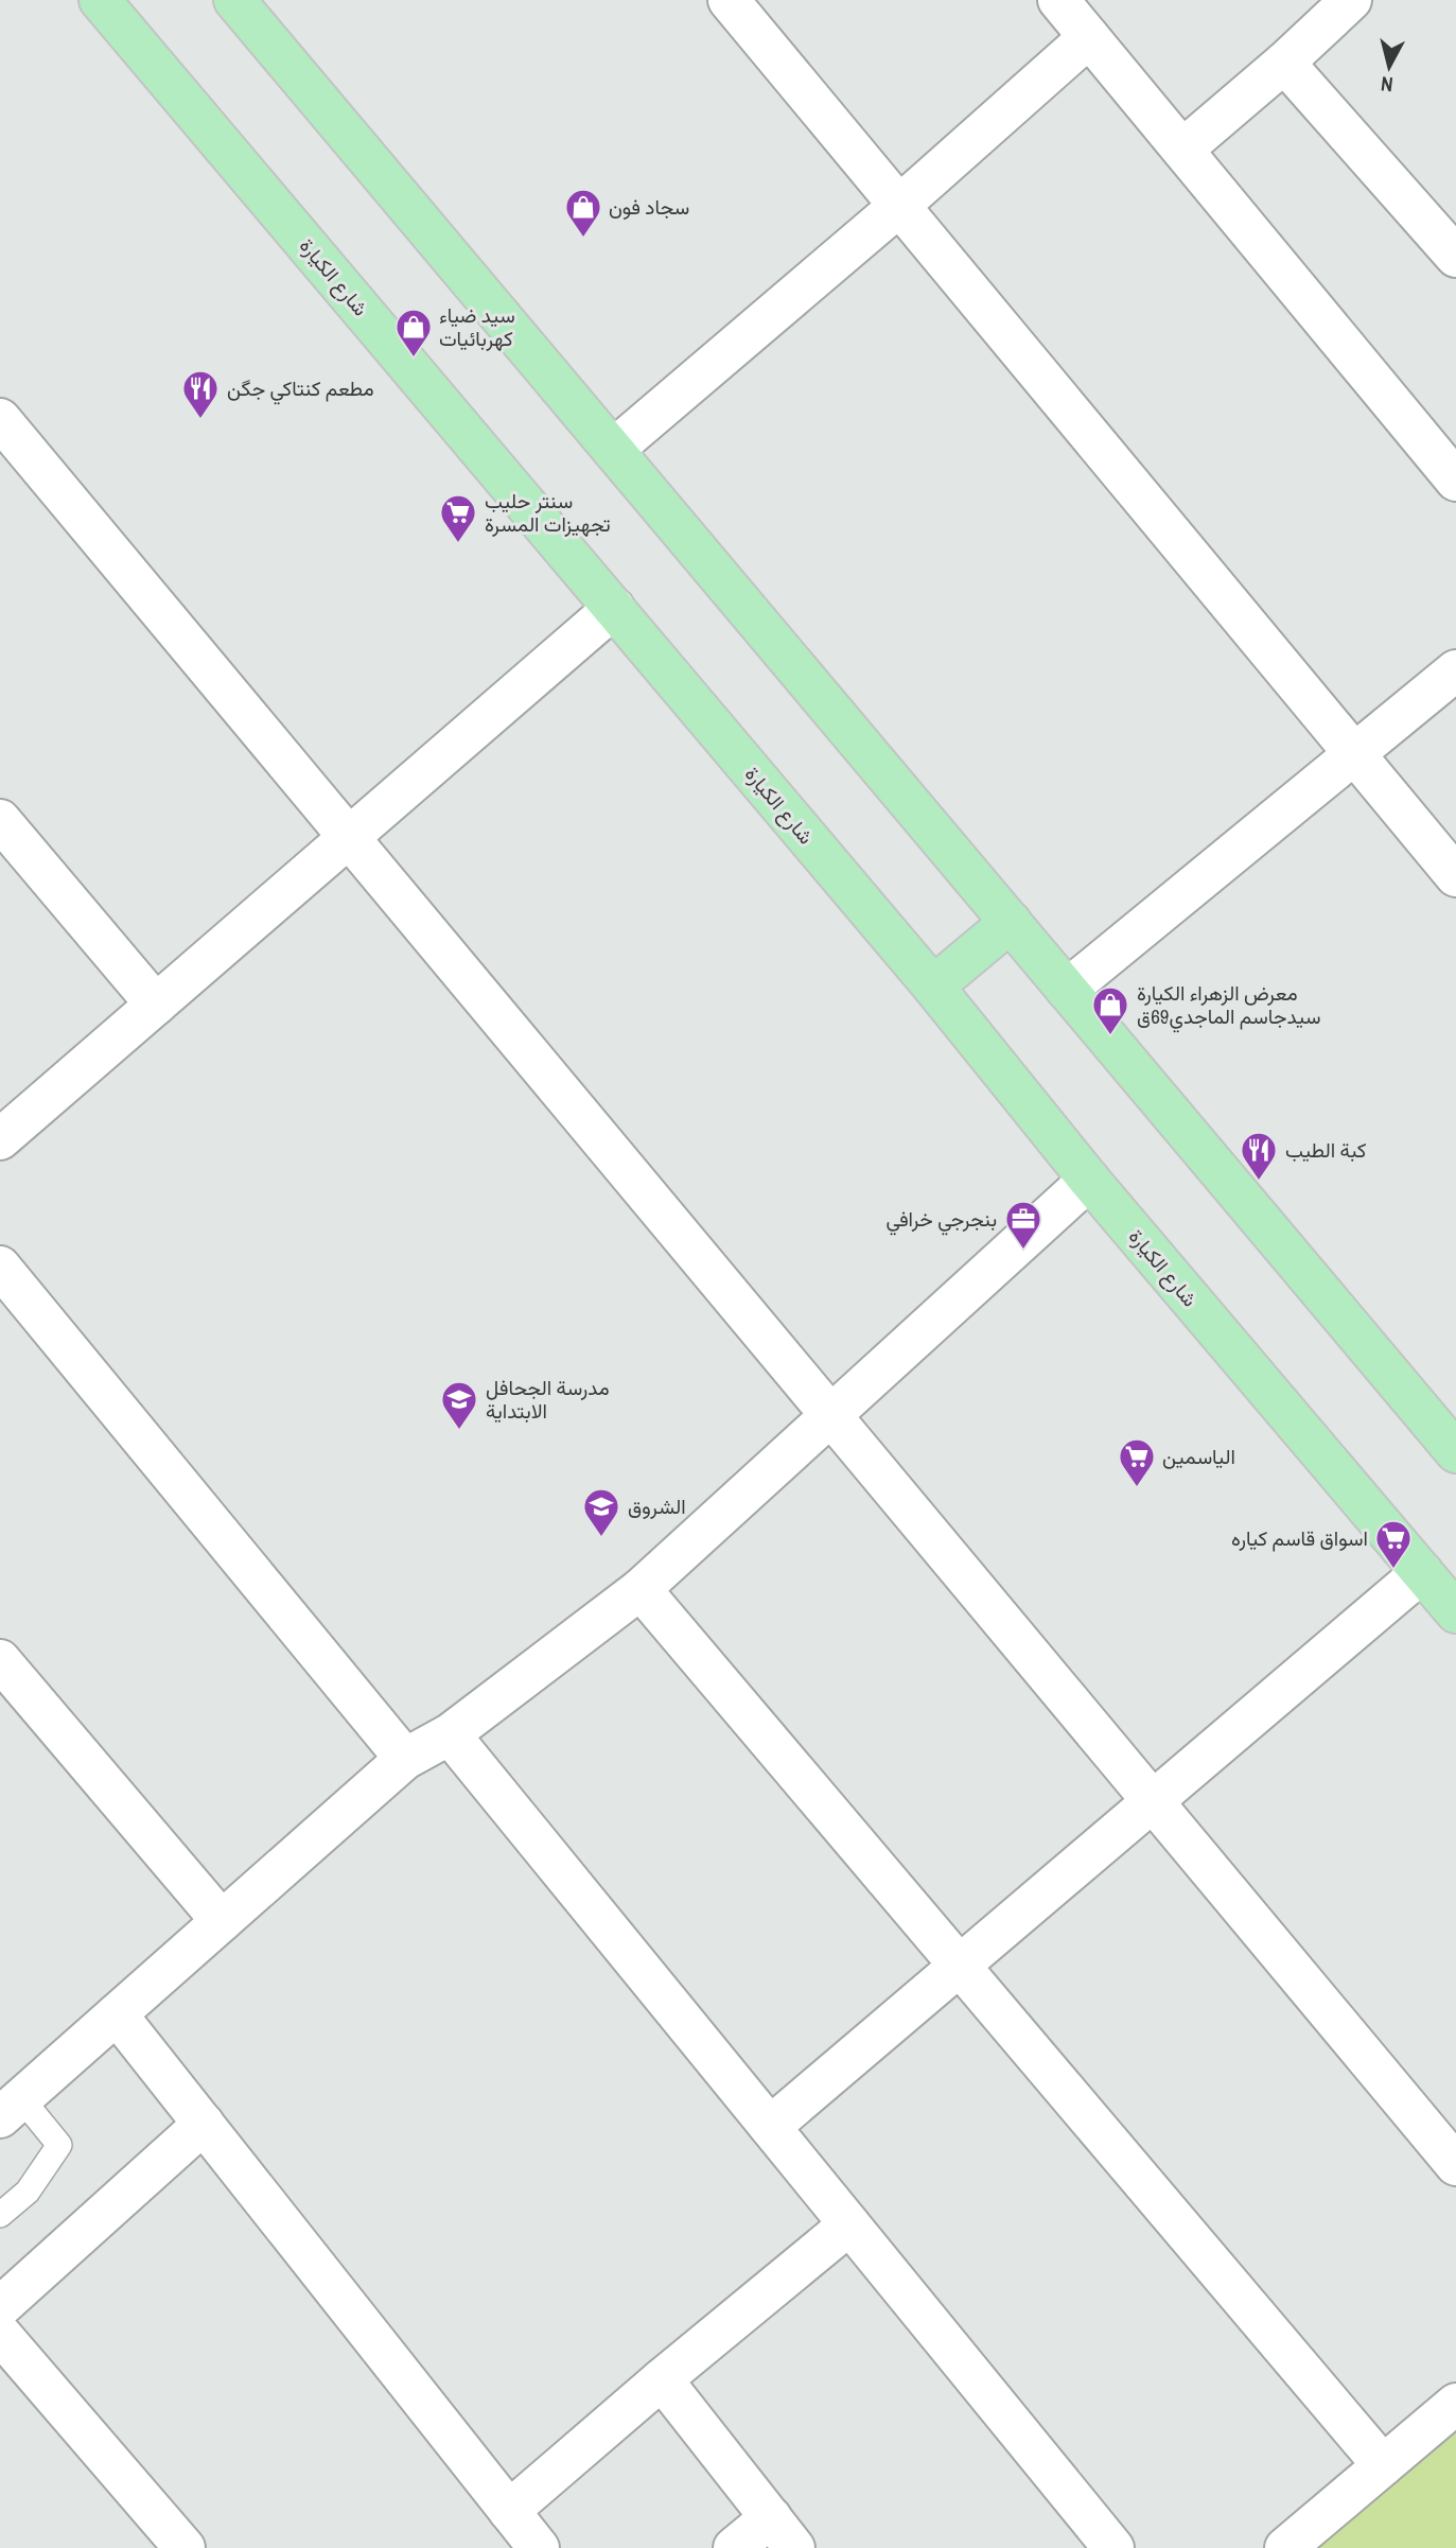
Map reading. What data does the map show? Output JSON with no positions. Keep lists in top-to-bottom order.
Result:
{
  "streets": {
    "main road": ["شارع الكيارة"]
  },
  "places": {
    "shop": ["سجاد فون", "سيد ضياء كهربائيات", "معرض الزهراء الكيارة سيدجاسم الماجدي69ق"],
    "restaurant": ["مطعم كنتاكي جگن", "كبة الطيب"],
    "supermarket": ["سنتر حليب تجهيزات المسرة", "الياسمين", "اسواق قاسم كياره"],
    "office": ["بنجرجي خرافي"],
    "school or university": ["مدرسة الجحافل الابتداية", "الشروق"]
  },
  "north": "bottom"
}
